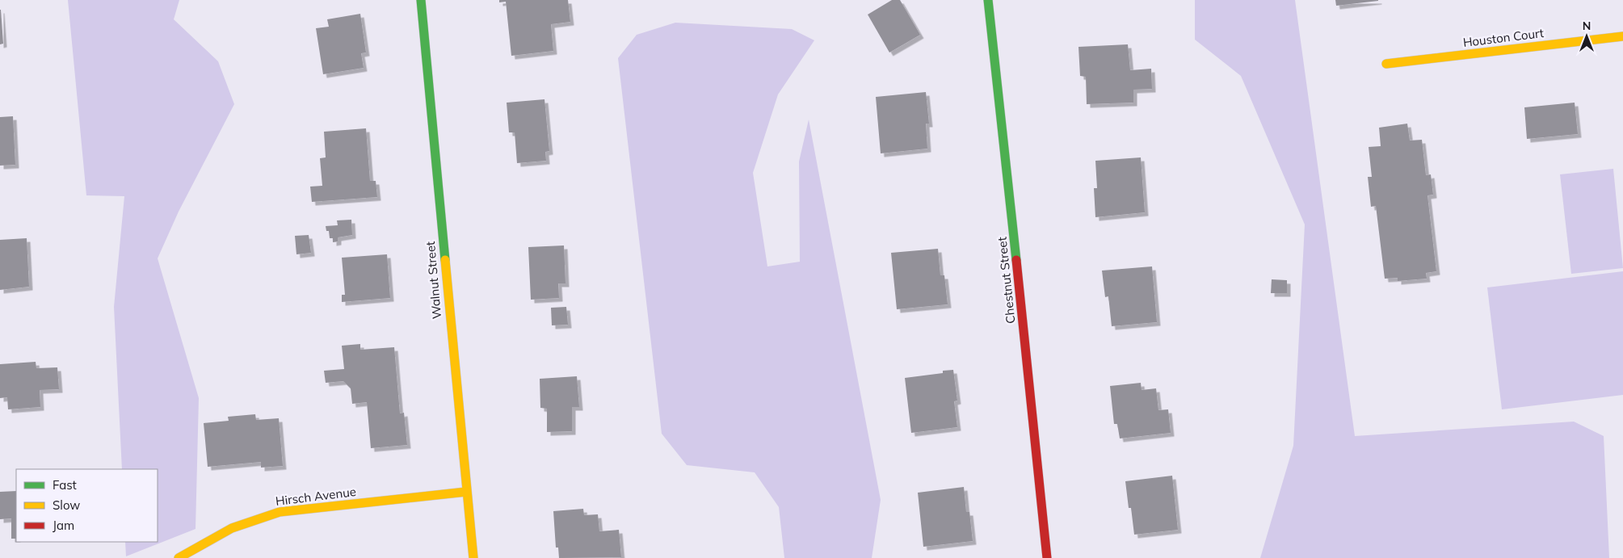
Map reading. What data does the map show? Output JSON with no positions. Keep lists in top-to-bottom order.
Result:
{
  "streets": {
    "street": [
      "Houston Court",
      "Walnut Street",
      "Chestnut Street",
      "Hirsch Avenue"
    ]
  },
  "crossings": [
    ["Walnut Street", "Hirsch Avenue"]
  ],
  "legend": ["Fast", "Slow", "Jam"],
  "north": "top"
}
